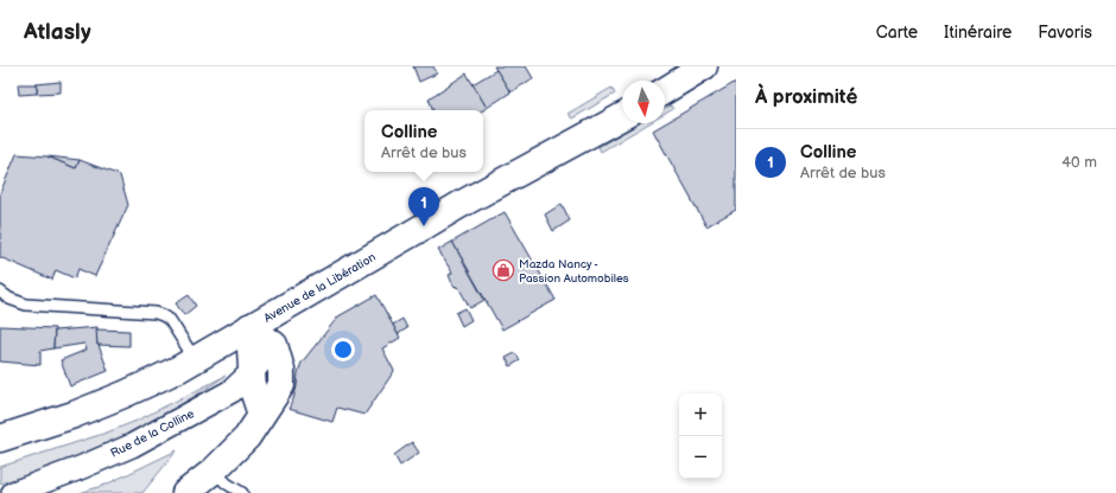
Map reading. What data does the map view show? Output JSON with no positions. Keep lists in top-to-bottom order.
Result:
{
  "streets": {
    "main road": ["Avenue de la Libération"],
    "street": ["Rue de la Colline"]
  },
  "places": {
    "shop": ["Mazda Nancy - Passion Automobiles"]
  },
  "north": "bottom",
  "page": {
    "header": "Atlasly",
    "nav": ["Carte", "Itinéraire", "Favoris"],
    "heading": "À proximité",
    "popup": ["Colline", "Arrêt de bus"],
    "list": [
      {
        "mark": "1",
        "name": "Colline",
        "note": "Arrêt de bus",
        "value": "40 m"
      }
    ],
    "pins": "1",
    "map_buttons": ["+", "−"]
  }
}
